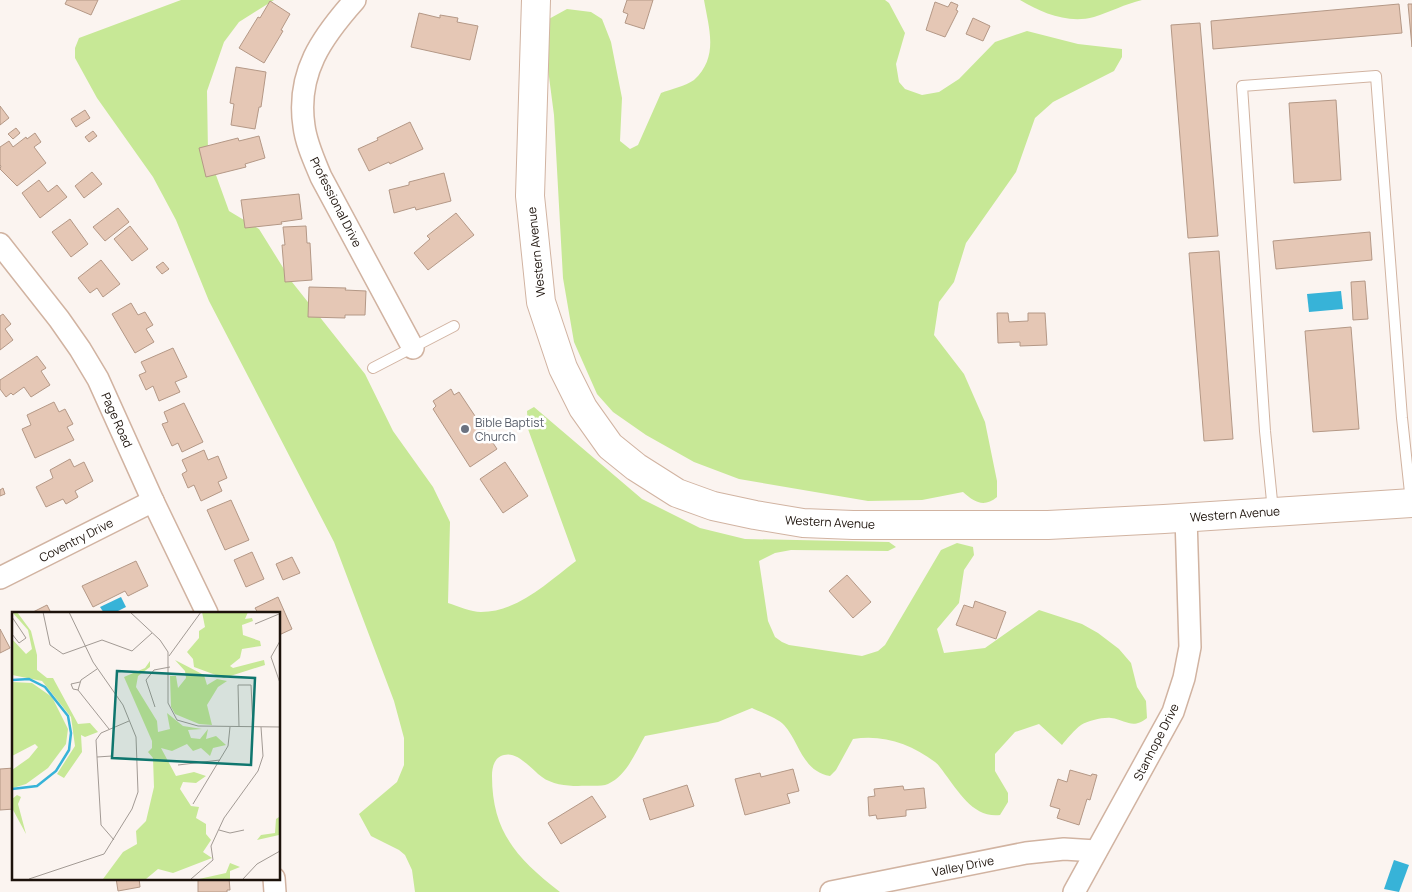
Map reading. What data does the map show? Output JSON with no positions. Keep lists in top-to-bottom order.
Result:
{
  "streets": {
    "main road": ["Western Avenue"],
    "street": [
      "Professional Drive",
      "Page Road",
      "Coventry Drive",
      "Stanhope Drive",
      "Valley Drive"
    ]
  },
  "crossings": [
    ["Western Avenue", "Stanhope Drive"],
    ["Page Road", "Coventry Drive"],
    ["Stanhope Drive", "Valley Drive"]
  ],
  "places": ["Bible Baptist Church"]
}
